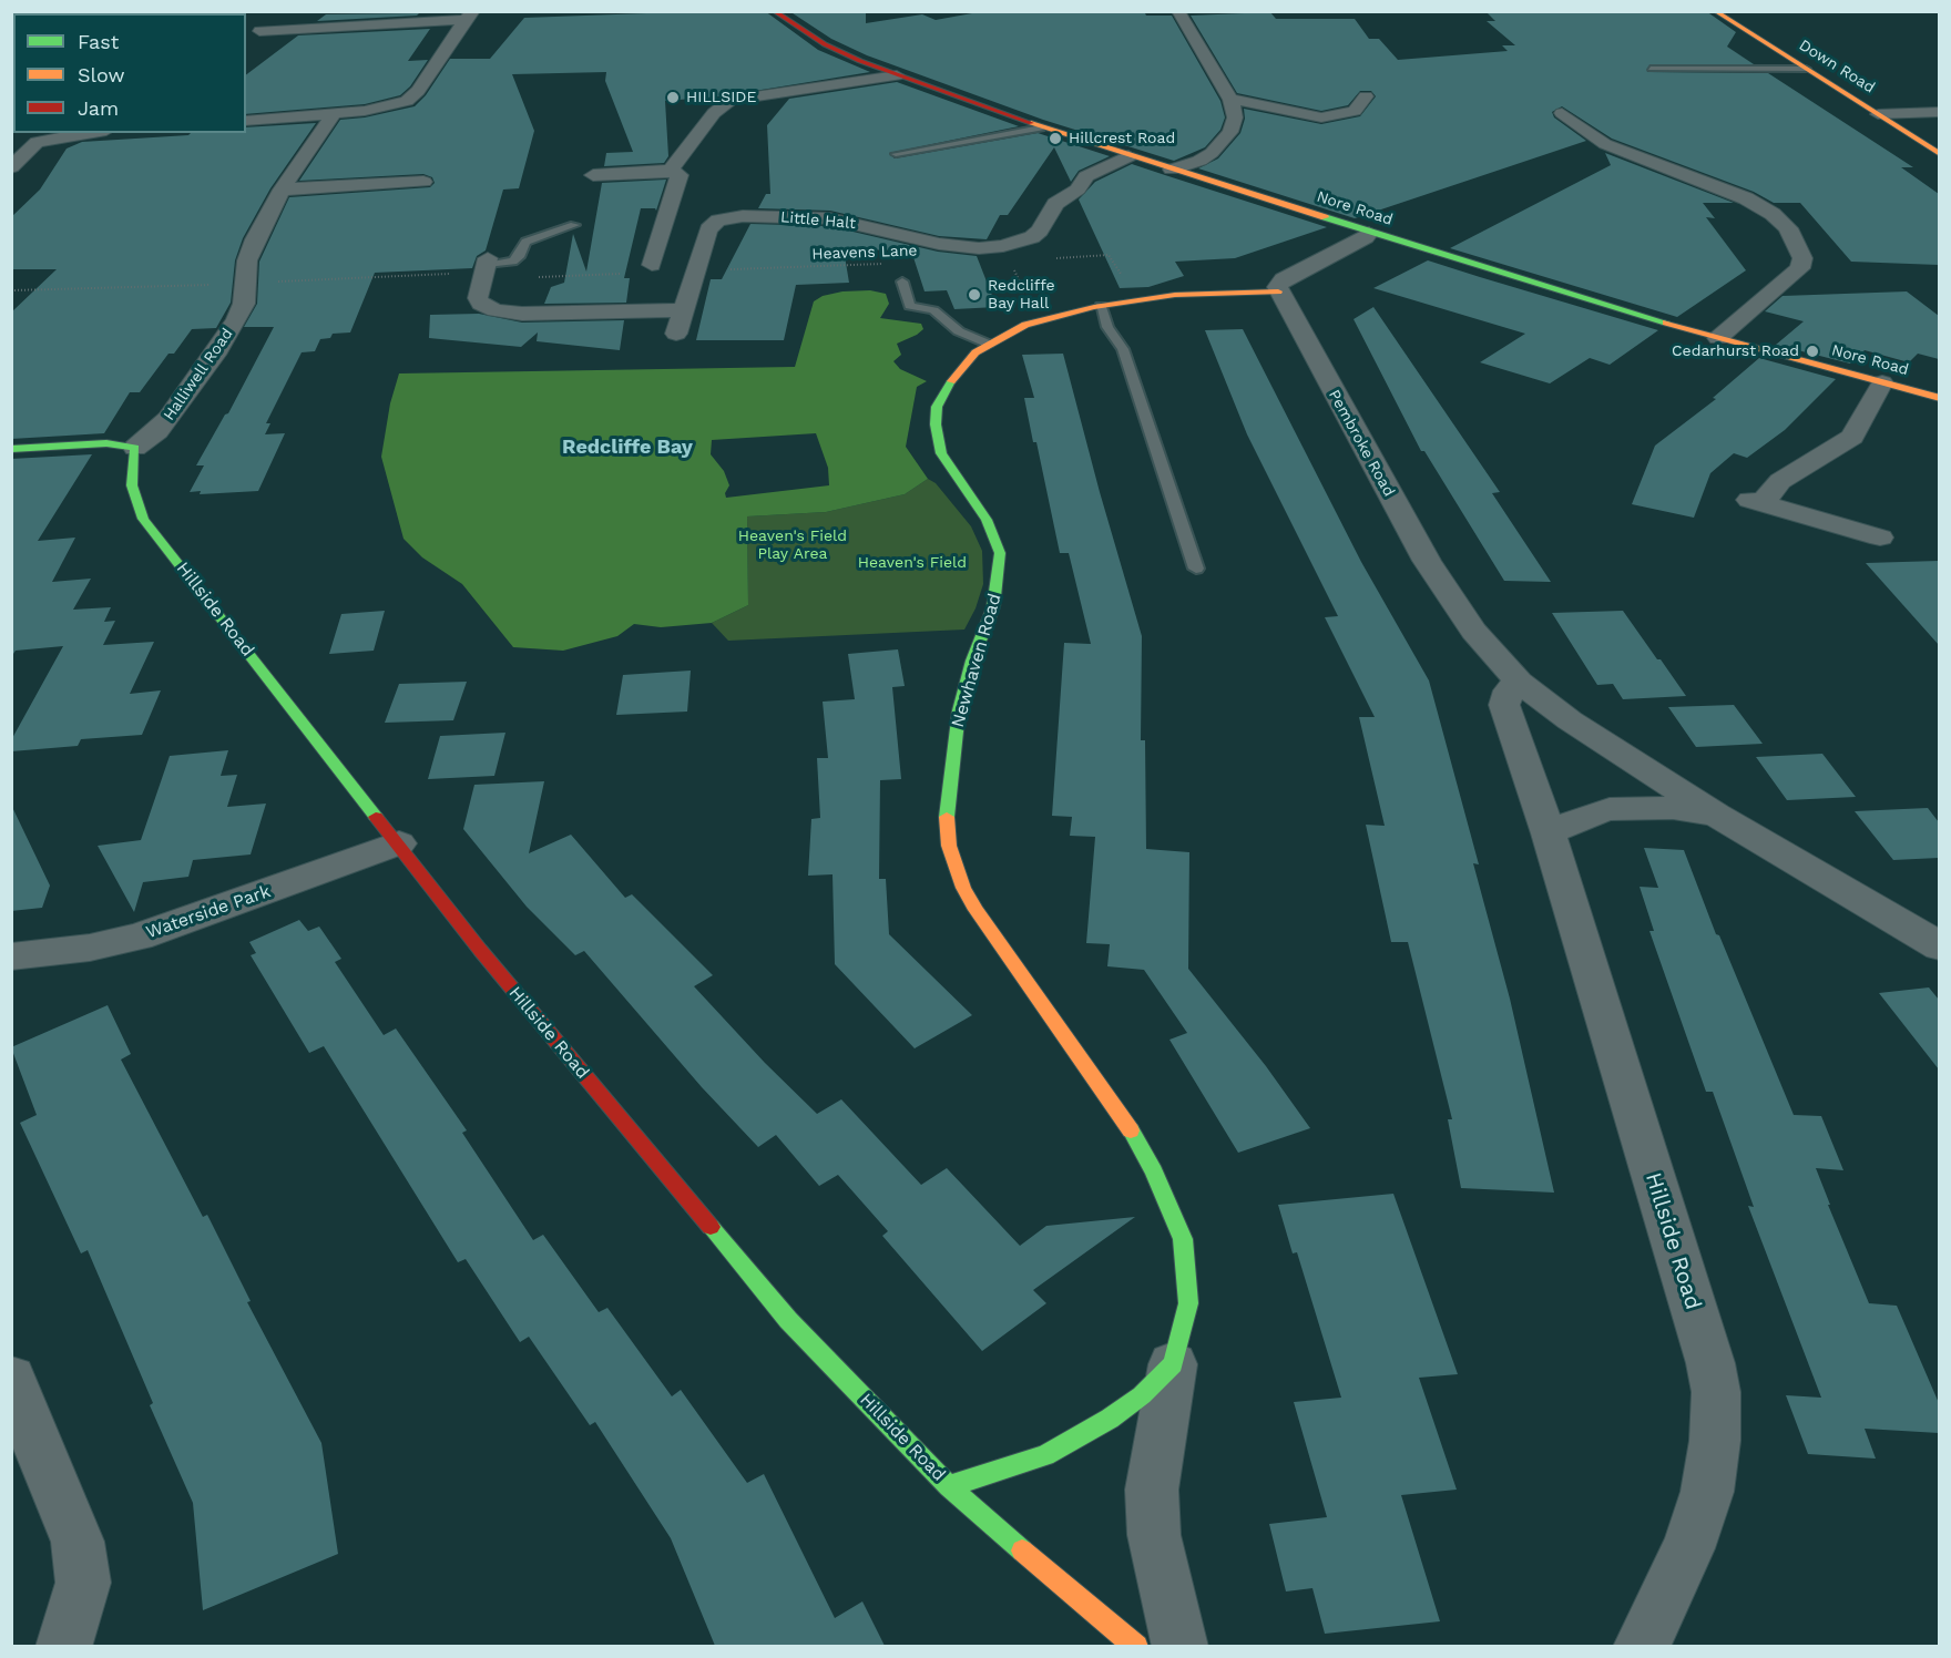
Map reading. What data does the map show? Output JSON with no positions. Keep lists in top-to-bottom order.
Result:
{
  "streets": {
    "street": [
      "Down Road",
      "Nore Road",
      "Little Halt",
      "Halliwell Road",
      "Pembroke Road",
      "Hillside Road",
      "Newhaven Road",
      "Waterside Park"
    ],
    "path": ["Heavens Lane"]
  },
  "crossings": [
    ["Nore Road", "Little Halt"],
    ["Halliwell Road", "Hillside Road"],
    ["Pembroke Road", "Hillside Road"],
    ["Pembroke Road", "Newhaven Road"],
    ["Hillside Road", "Waterside Park"]
  ],
  "districts": ["Redcliffe Bay"],
  "parks": ["Heaven's Field Play Area", "Heaven's Field"],
  "places": [
    "HILLSIDE",
    "Hillcrest Road",
    "Redcliffe Bay Hall",
    "Cedarhurst Road"
  ],
  "legend": ["Fast", "Slow", "Jam"]
}
